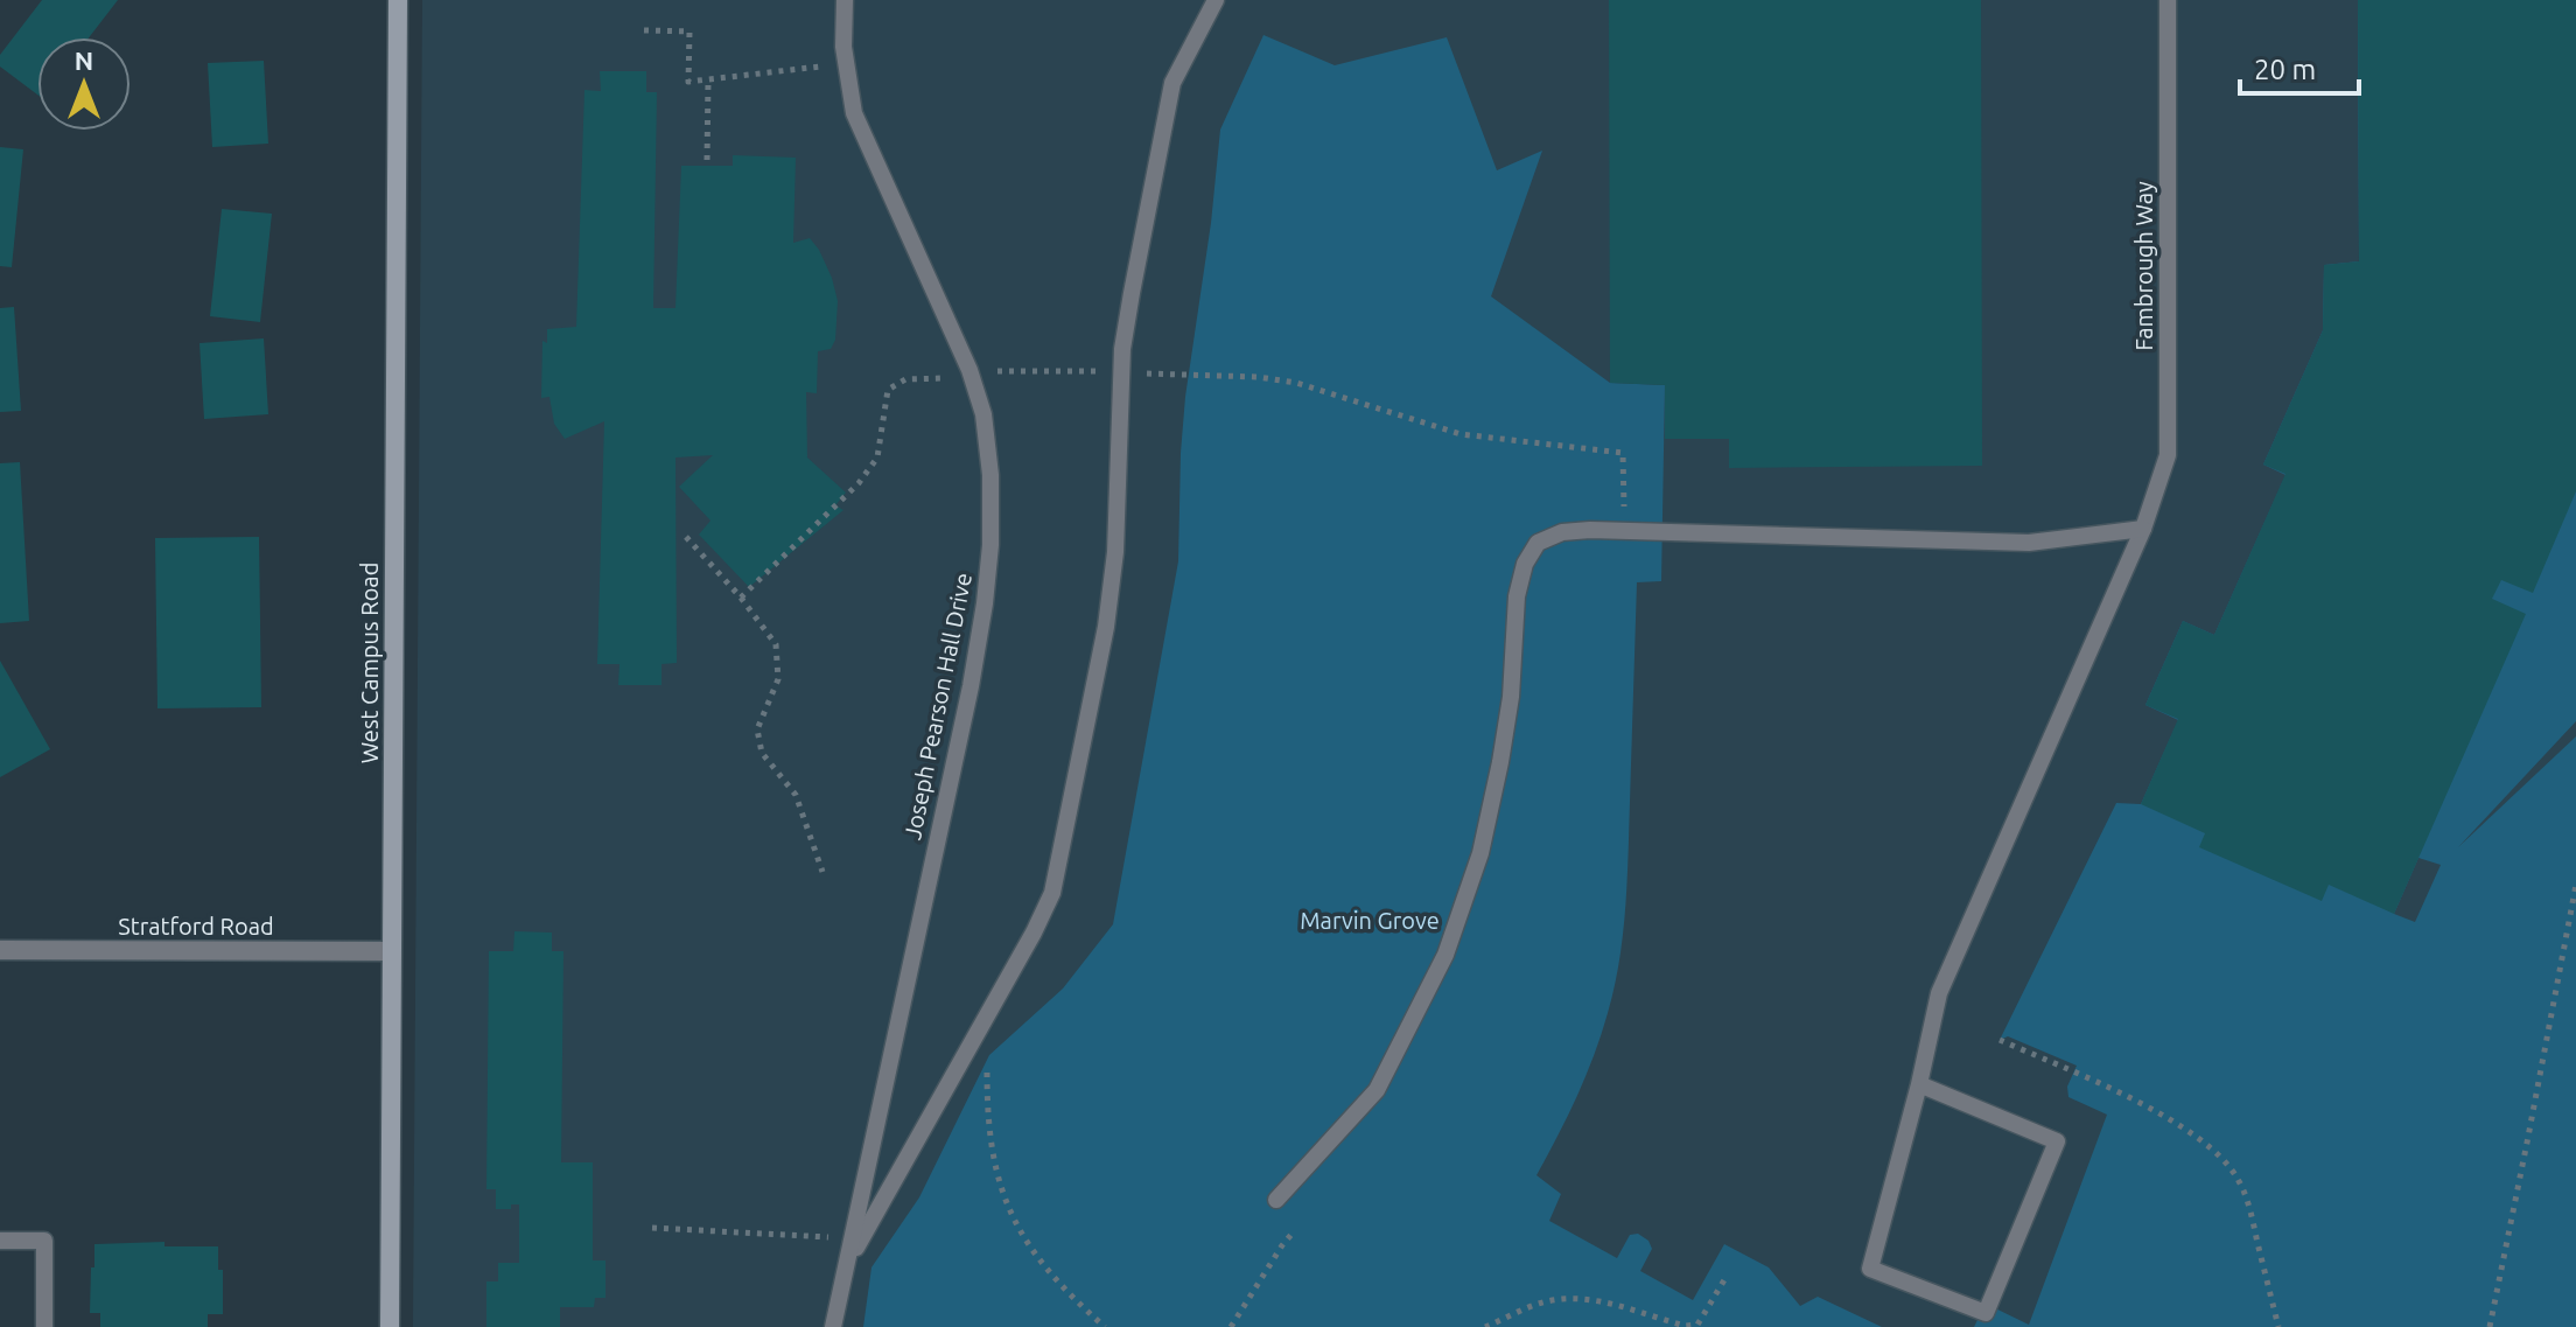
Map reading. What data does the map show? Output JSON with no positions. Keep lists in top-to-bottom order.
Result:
{
  "streets": {
    "street": ["West Campus Road", "Stratford Road"],
    "lane": ["Fambrough Way", "Joseph Pearson Hall Drive"]
  },
  "crossings": [
    ["West Campus Road", "Stratford Road"]
  ],
  "parks": ["Marvin Grove"],
  "scale_bar": "20 m",
  "north": "top"
}
